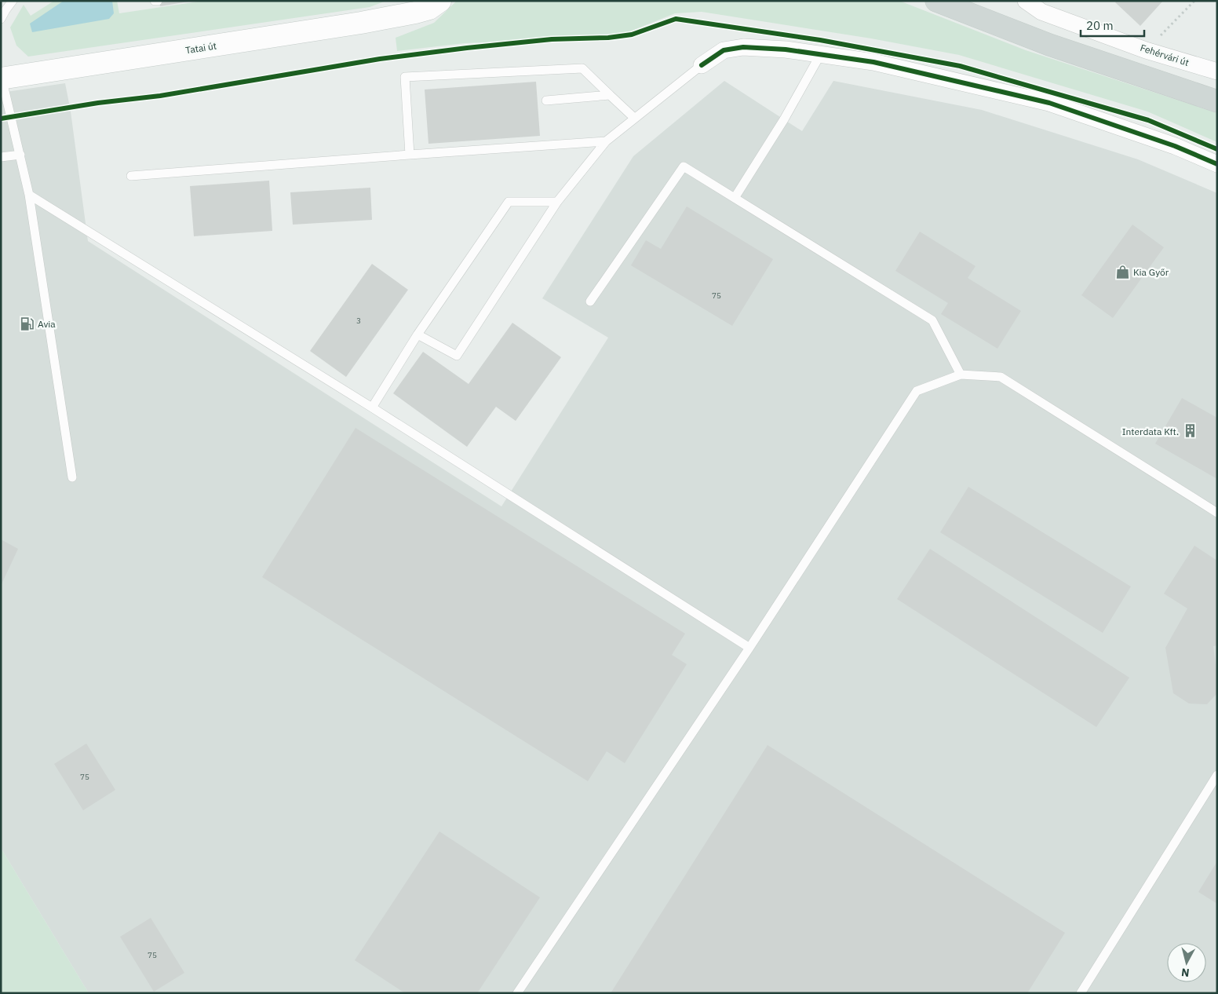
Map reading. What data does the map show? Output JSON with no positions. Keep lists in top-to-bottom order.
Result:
{
  "streets": {
    "street": ["Tatai út", "Fehérvári út"]
  },
  "places": {
    "shop": ["Kia Győr"],
    "fuel station": ["Avia"],
    "building": ["Interdata Kft."]
  },
  "house_numbers": [
    "75",
    "3",
    "75",
    "75"
  ],
  "scale_bar": "20 m",
  "north": "bottom"
}
